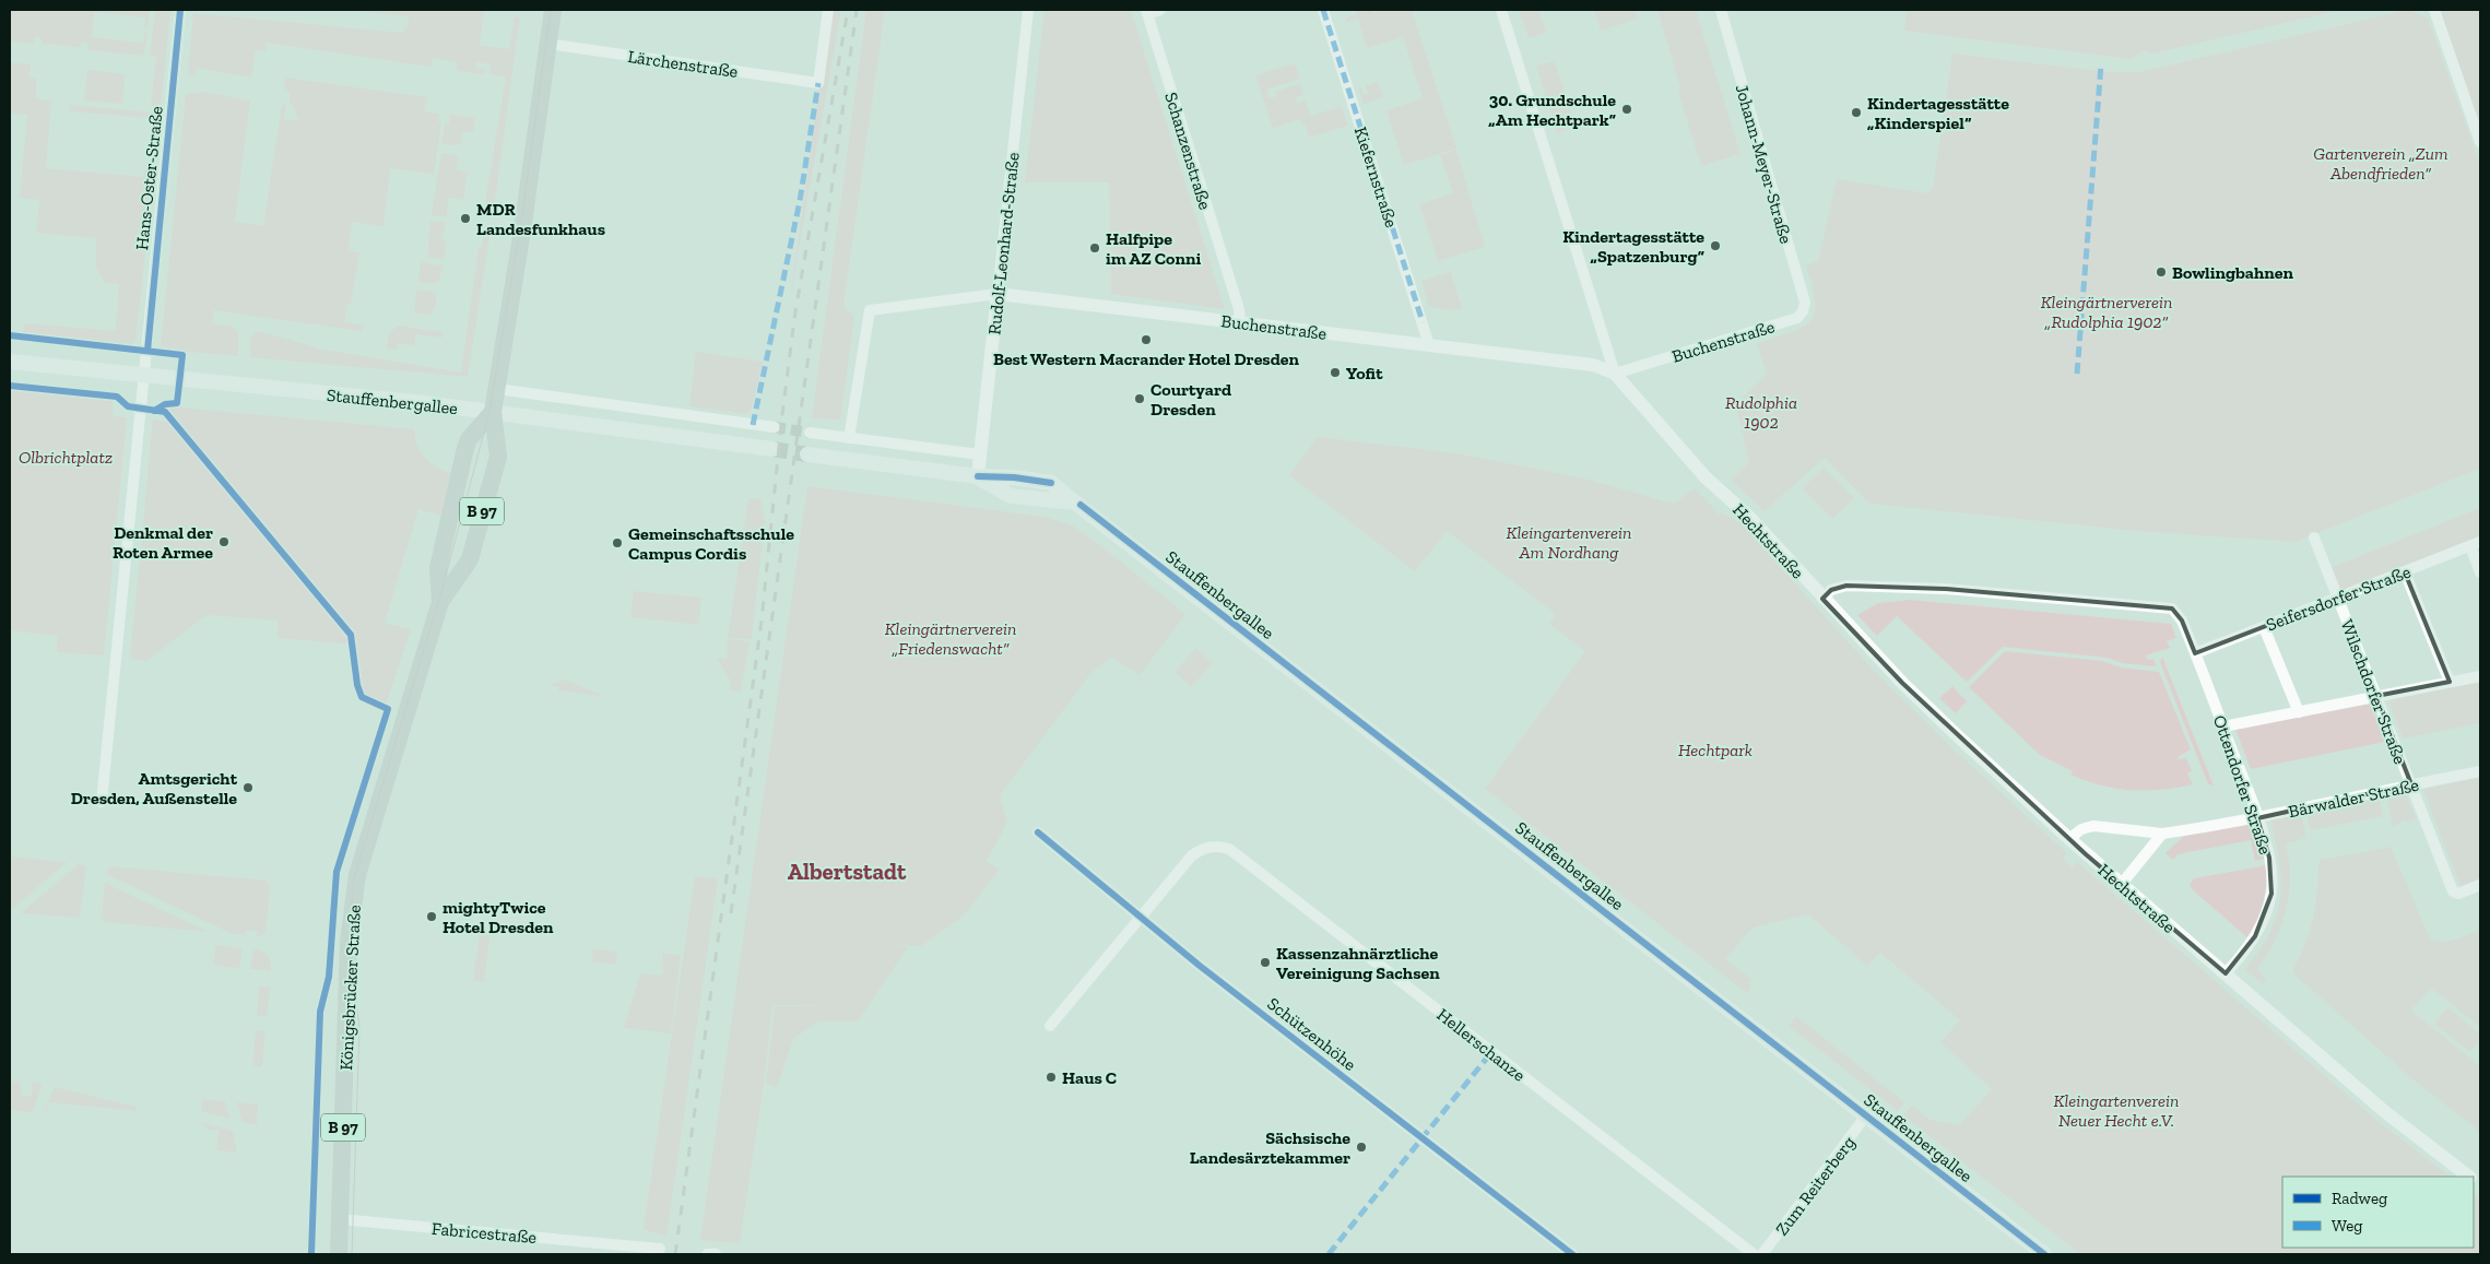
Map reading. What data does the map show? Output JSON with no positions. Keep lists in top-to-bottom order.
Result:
{
  "streets": {
    "main road": ["Stauffenbergallee", "B 97", "Königsbrücker Straße"],
    "street": [
      "Lärchenstraße",
      "Schanzenstraße",
      "Johann-Meyer-Straße",
      "Kiefernstraße",
      "Hans-Oster-Straße",
      "Rudolf-Leonhard-Straße",
      "Buchenstraße",
      "Hechtstraße",
      "Seifersdorfer Straße",
      "Wilschdorfer Straße",
      "Ottendorfer Straße",
      "Bärwalder Straße",
      "Schützenhöhe",
      "Hellerschanze",
      "Zum Reiterberg",
      "Fabricestraße"
    ]
  },
  "crossings": [
    ["Lärchenstraße", "Königsbrücker Straße"],
    ["Schanzenstraße", "Buchenstraße"],
    ["Johann-Meyer-Straße", "Buchenstraße"],
    ["Kiefernstraße", "Buchenstraße"],
    ["Hans-Oster-Straße", "Stauffenbergallee"],
    ["Rudolf-Leonhard-Straße", "Buchenstraße"],
    ["Rudolf-Leonhard-Straße", "Stauffenbergallee"],
    ["Buchenstraße", "Hechtstraße"],
    ["Stauffenbergallee", "Königsbrücker Straße"],
    ["Stauffenbergallee", "Zum Reiterberg"],
    ["Hechtstraße", "Ottendorfer Straße"],
    ["Hechtstraße", "Bärwalder Straße"],
    ["Seifersdorfer Straße", "Wilschdorfer Straße"],
    ["Seifersdorfer Straße", "Ottendorfer Straße"],
    ["Wilschdorfer Straße", "Bärwalder Straße"],
    ["Ottendorfer Straße", "Bärwalder Straße"],
    ["Königsbrücker Straße", "Fabricestraße"],
    ["Schützenhöhe", "Hellerschanze"]
  ],
  "districts": ["Albertstadt"],
  "parks": [
    "Gartenverein „Zum Abendfrieden“",
    "Kleingärtnerverein „Rudolphia 1902“",
    "Rudolphia 1902",
    "Olbrichtplatz",
    "Kleingartenverein Am Nordhang",
    "Kleingärtnerverein „Friedenswacht“",
    "Hechtpark",
    "Kleingartenverein Neuer Hecht e.V."
  ],
  "places": [
    "30. Grundschule „Am Hechtpark“",
    "Kindertagesstätte „Kinderspiel“",
    "MDR Landesfunkhaus",
    "Kindertagesstätte „Spatzenburg“",
    "Halfpipe im AZ Conni",
    "Bowlingbahnen",
    "Best Western Macrander Hotel Dresden",
    "Yofit",
    "Courtyard Dresden",
    "Denkmal der Roten Armee",
    "Gemeinschaftsschule Campus Cordis",
    "Amtsgericht Dresden, Außenstelle",
    "mightyTwice Hotel Dresden",
    "Kassenzahnärztliche Vereinigung Sachsen",
    "Haus C",
    "Sächsische Landesärztekammer"
  ],
  "legend": ["Radweg", "Weg"]
}
